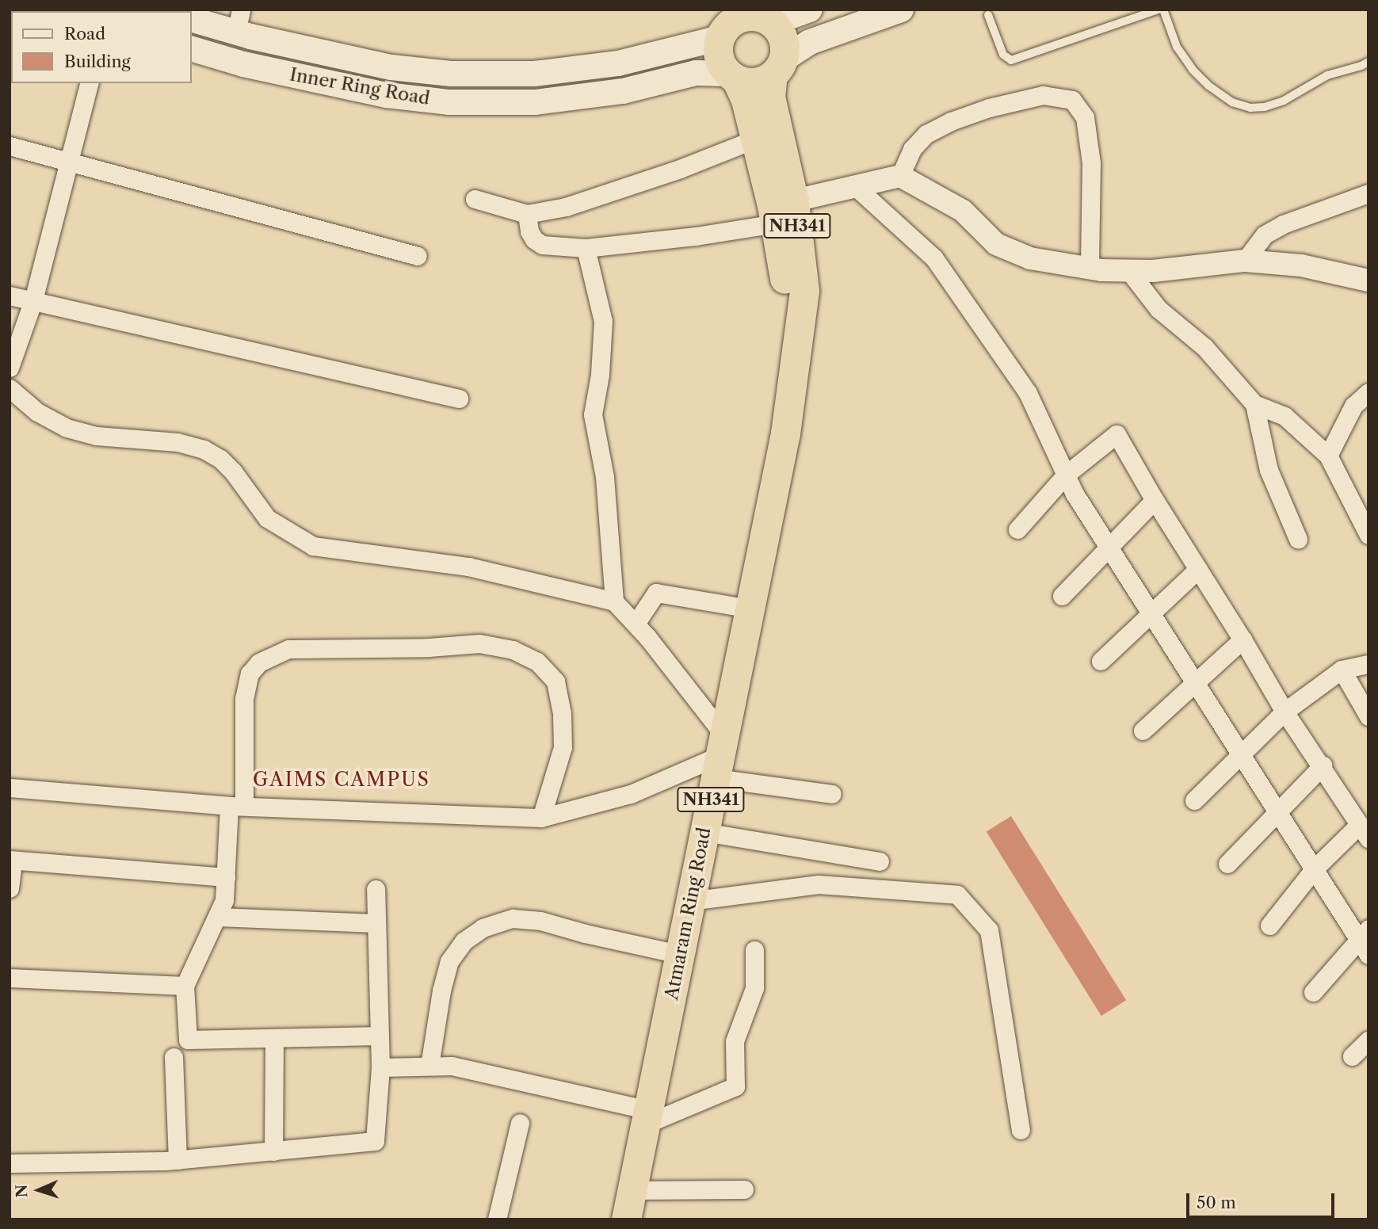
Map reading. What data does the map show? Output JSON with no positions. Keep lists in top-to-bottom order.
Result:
{
  "streets": {
    "highway": ["NH341", "Atmaram Ring Road"],
    "main road": ["Inner Ring Road"]
  },
  "crossings": [
    ["Inner Ring Road", "NH341"],
    ["Inner Ring Road", "Atmaram Ring Road"],
    ["NH341", "Atmaram Ring Road"]
  ],
  "districts": ["GAIMS CAMPUS"],
  "legend": ["Road", "Building"],
  "scale_bar": "50 m",
  "north": "left"
}
